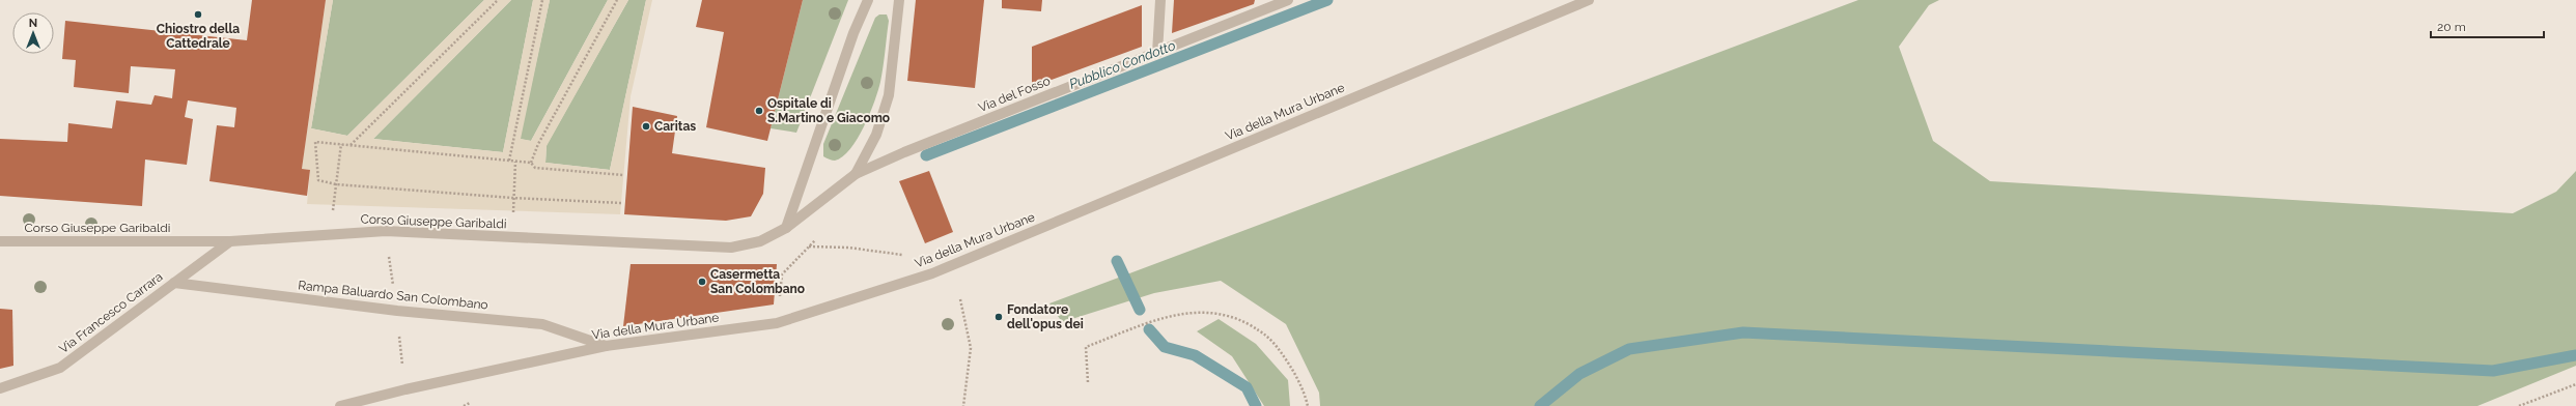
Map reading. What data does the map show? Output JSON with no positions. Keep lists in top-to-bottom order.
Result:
{
  "streets": {
    "street": [
      "Via del Fosso",
      "Via della Mura Urbane",
      "Corso Giuseppe Garibaldi",
      "Rampa Baluardo San Colombano",
      "Via Francesco Carrara"
    ]
  },
  "crossings": [
    ["Via del Fosso", "Corso Giuseppe Garibaldi"],
    ["Via della Mura Urbane", "Rampa Baluardo San Colombano"],
    ["Corso Giuseppe Garibaldi", "Via Francesco Carrara"],
    ["Rampa Baluardo San Colombano", "Via Francesco Carrara"]
  ],
  "water": ["Pubblico Condotto"],
  "places": [
    "Chiostro della Cattedrale",
    "Ospitale di S.Martino e Giacomo",
    "Caritas",
    "Casermetta San Colombano",
    "Fondatore dell'opus dei"
  ],
  "scale_bar": "20 m",
  "north": "top"
}
